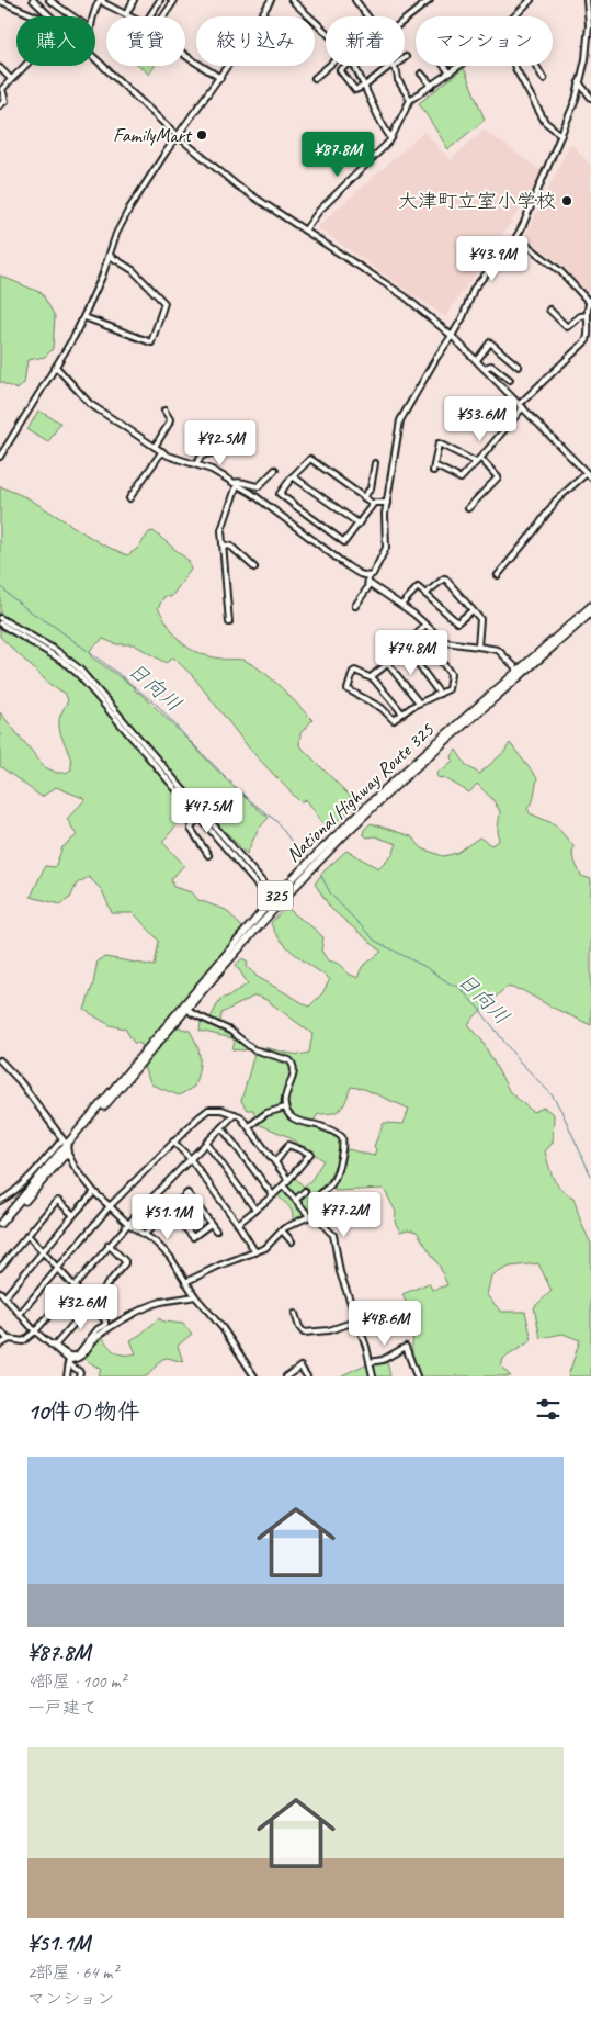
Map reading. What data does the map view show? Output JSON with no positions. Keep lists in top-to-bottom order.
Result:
{
  "streets": {
    "highway": ["National Highway Route 325", "325"]
  },
  "water": ["日向川"],
  "places": ["FamilyMart", "大津町立室小学校"],
  "page": {
    "chip": [
      "購入",
      "賃貸",
      "絞り込み",
      "新着",
      "マンション"
    ],
    "price": [
      "¥87.8M",
      "¥43.9M",
      "¥53.6M",
      "¥92.5M",
      "¥74.8M",
      "¥47.5M",
      "¥77.2M",
      "¥51.1M",
      "¥32.6M",
      "¥48.6M"
    ],
    "heading": "10件の物件",
    "list": [
      {
        "name": "¥87.8M",
        "note": "4部屋 · 100 m² · 一戸建て"
      },
      {
        "name": "¥51.1M",
        "note": "2部屋 · 64 m² · マンション"
      }
    ]
  }
}
